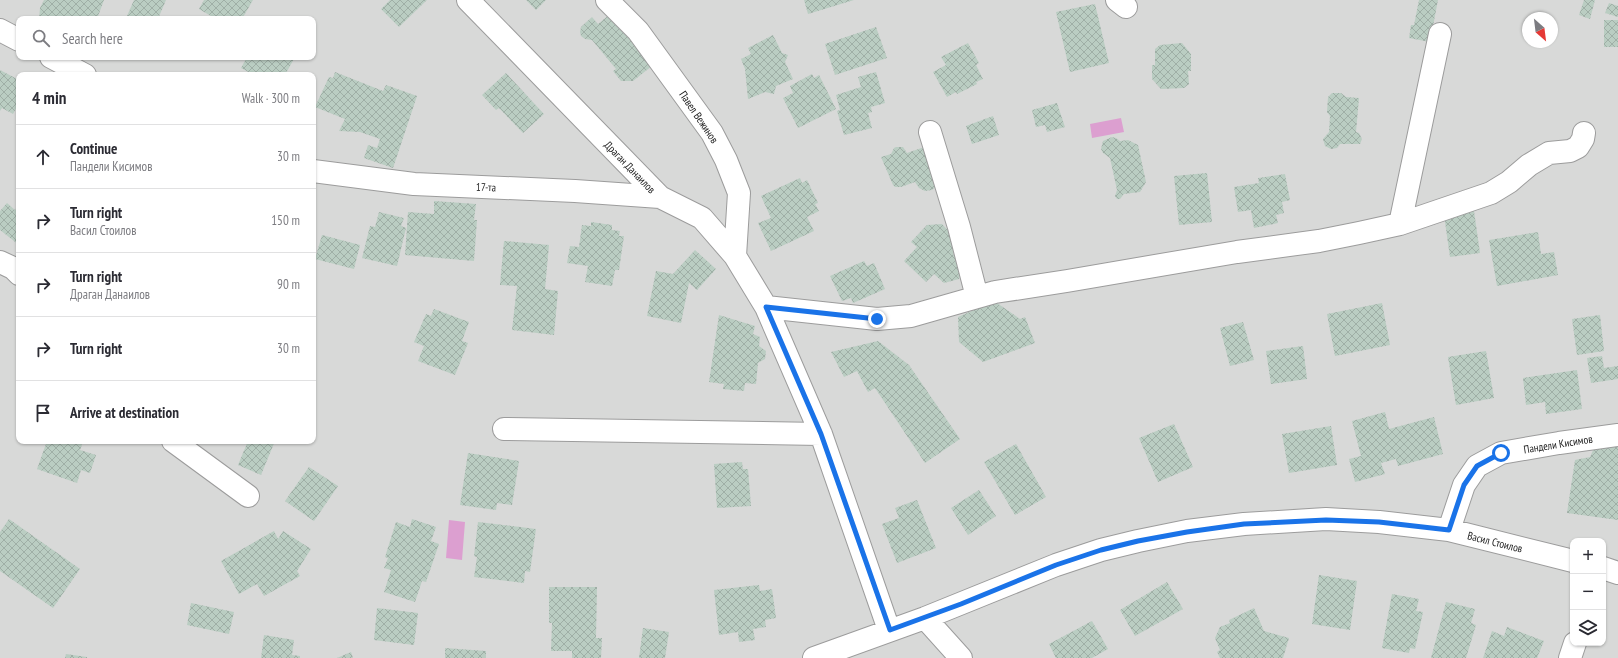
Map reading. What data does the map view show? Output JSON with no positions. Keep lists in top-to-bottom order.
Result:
{
  "streets": {
    "street": [
      "Павел Вежинов",
      "Драган Данаилов",
      "17-та",
      "Пандели Кисимов",
      "Васил Стоилов"
    ]
  },
  "crossings": [
    ["Павел Вежинов", "Драган Данаилов"],
    ["Драган Данаилов", "17-та"],
    ["Драган Данаилов", "Васил Стоилов"],
    ["Пандели Кисимов", "Васил Стоилов"]
  ],
  "north": "bottom right",
  "page": {
    "search": "Search here",
    "heading": ["4 min", "Walk · 300 m"],
    "list": [
      ["Continue", "Пандели Кисимов", "30 m"],
      ["Turn right", "Васил Стоилов", "150 m"],
      ["Turn right", "Драган Данаилов", "90 m"],
      ["Turn right", "30 m"],
      "Arrive at destination"
    ],
    "map_buttons": ["+", "−"]
  }
}
